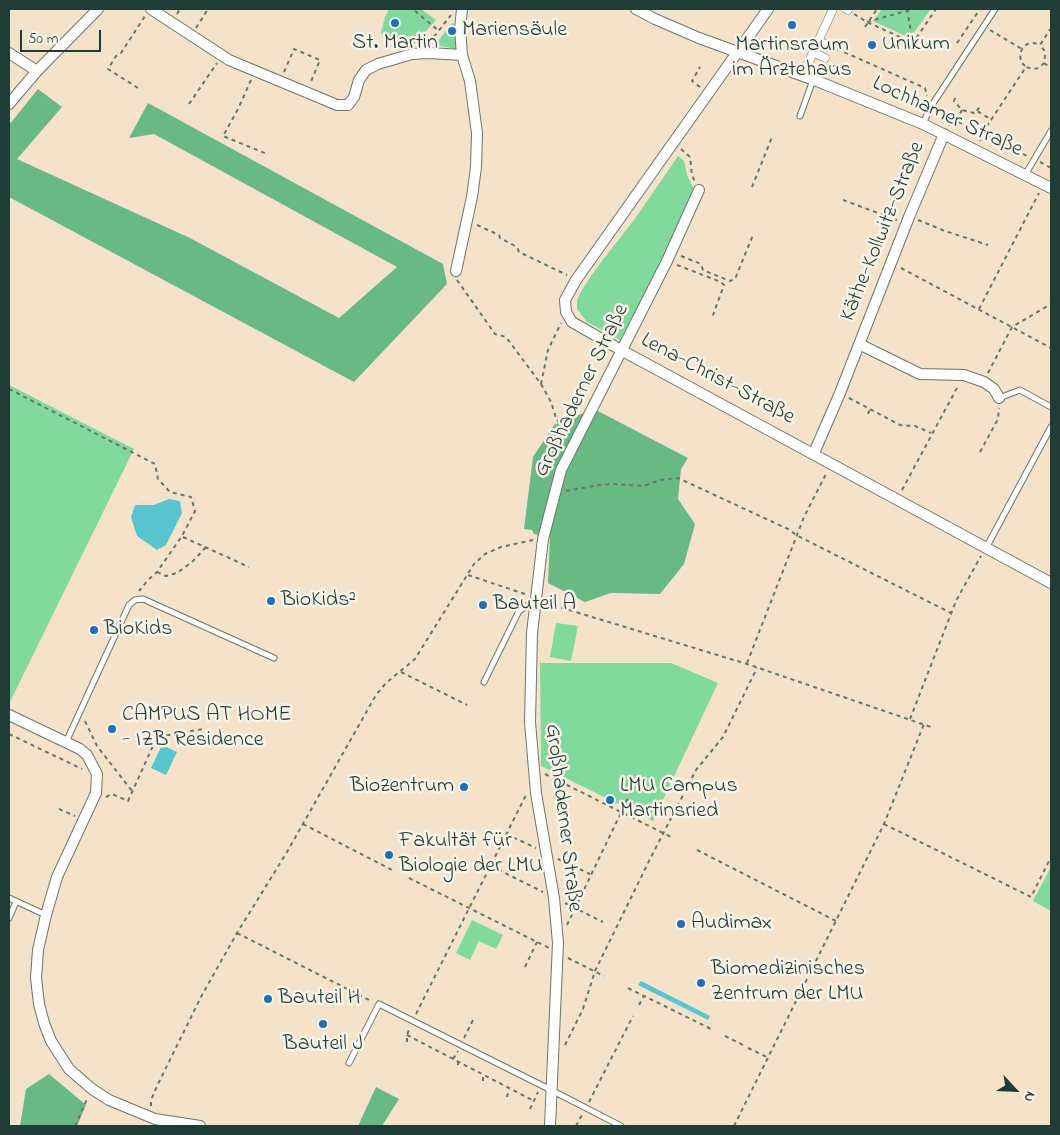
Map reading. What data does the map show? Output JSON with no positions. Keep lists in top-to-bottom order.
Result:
{
  "streets": {
    "street": [
      "Lochhamer Straße",
      "Käthe-Kollwitz-Straße",
      "Lena-Christ-Straße",
      "Großhaderner Straße"
    ]
  },
  "crossings": [
    ["Lochhamer Straße", "Käthe-Kollwitz-Straße"],
    ["Käthe-Kollwitz-Straße", "Lena-Christ-Straße"],
    ["Lena-Christ-Straße", "Großhaderner Straße"]
  ],
  "places": [
    "St. Martin",
    "Martinsraum im Ärztehaus",
    "Mariensäule",
    "Unikum",
    "BioKids²",
    "Bauteil A",
    "BioKids",
    "CAMPUS AT HOME - IZB Residence",
    "Biozentrum",
    "LMU Campus Martinsried",
    "Fakultät für Biologie der LMU",
    "Audimax",
    "Biomedizinisches Zentrum der LMU",
    "Bauteil H",
    "Bauteil J"
  ],
  "scale_bar": "50 m",
  "north": "bottom right"
}
